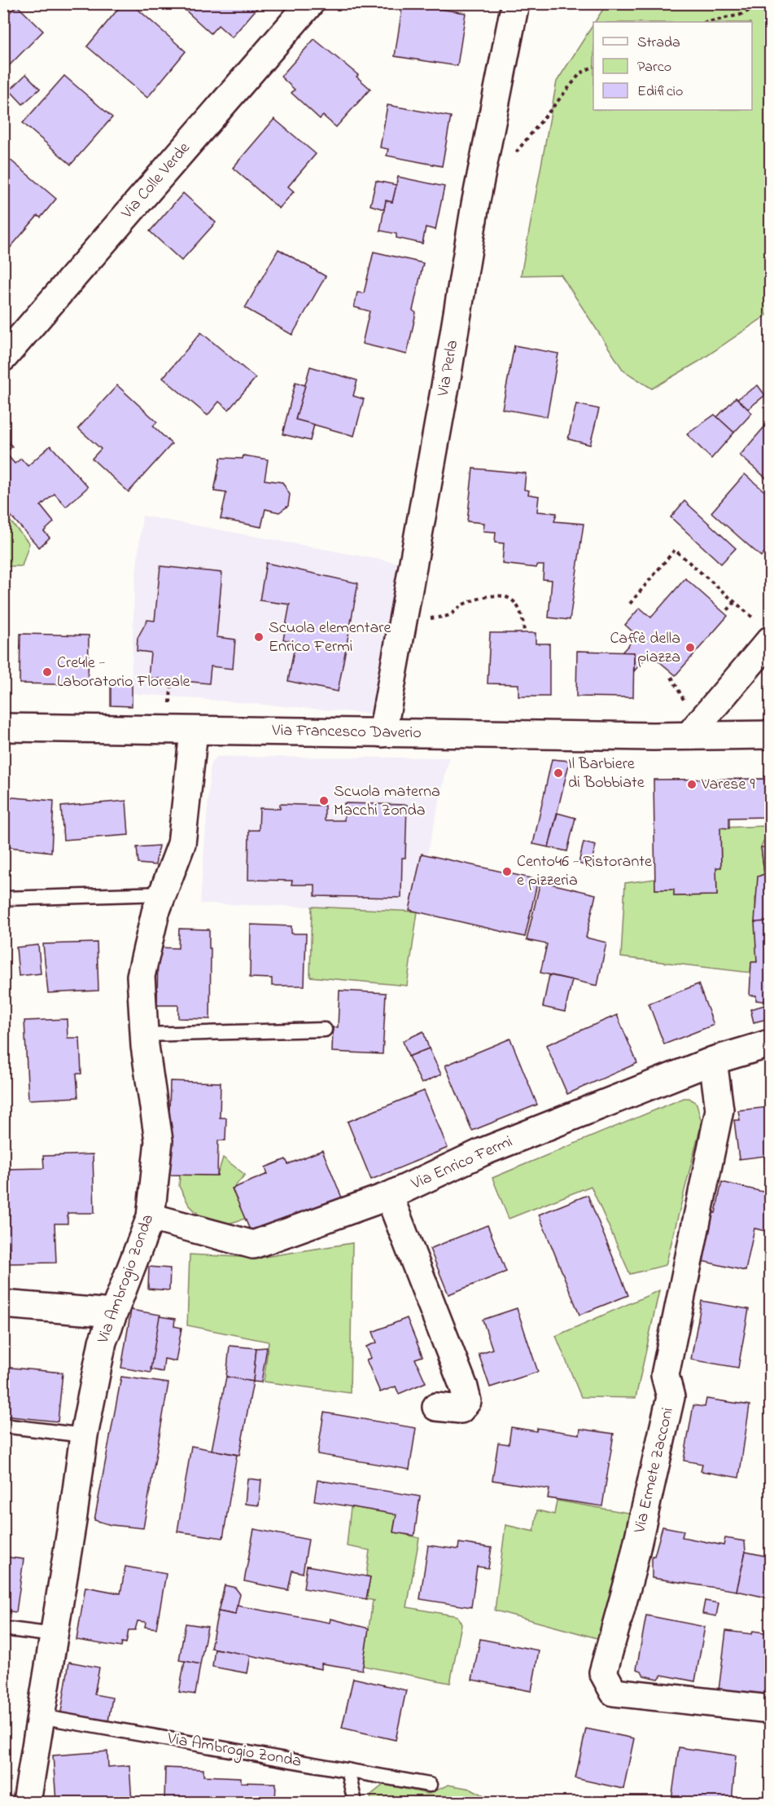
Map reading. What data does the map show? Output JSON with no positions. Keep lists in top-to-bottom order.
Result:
{
  "streets": {
    "street": [
      "Via Colle Verde",
      "Via Perla",
      "Via Francesco Daverio",
      "Via Enrico Fermi",
      "Via Ambrogio Zonda",
      "Via Ermete Zacconi"
    ]
  },
  "crossings": [
    ["Via Perla", "Via Francesco Daverio"],
    ["Via Francesco Daverio", "Via Ambrogio Zonda"],
    ["Via Enrico Fermi", "Via Ambrogio Zonda"],
    ["Via Enrico Fermi", "Via Ermete Zacconi"]
  ],
  "places": [
    "Scuola elementare Enrico Fermi",
    "Caffè della piazza",
    "Cre4le - Laboratorio Floreale",
    "Il Barbiere di Bobbiate",
    "Varese 9",
    "Scuola materna Macchi Zonda",
    "Cento46 - Ristorante e pizzeria"
  ],
  "legend": ["Strada", "Parco", "Edificio"]
}
